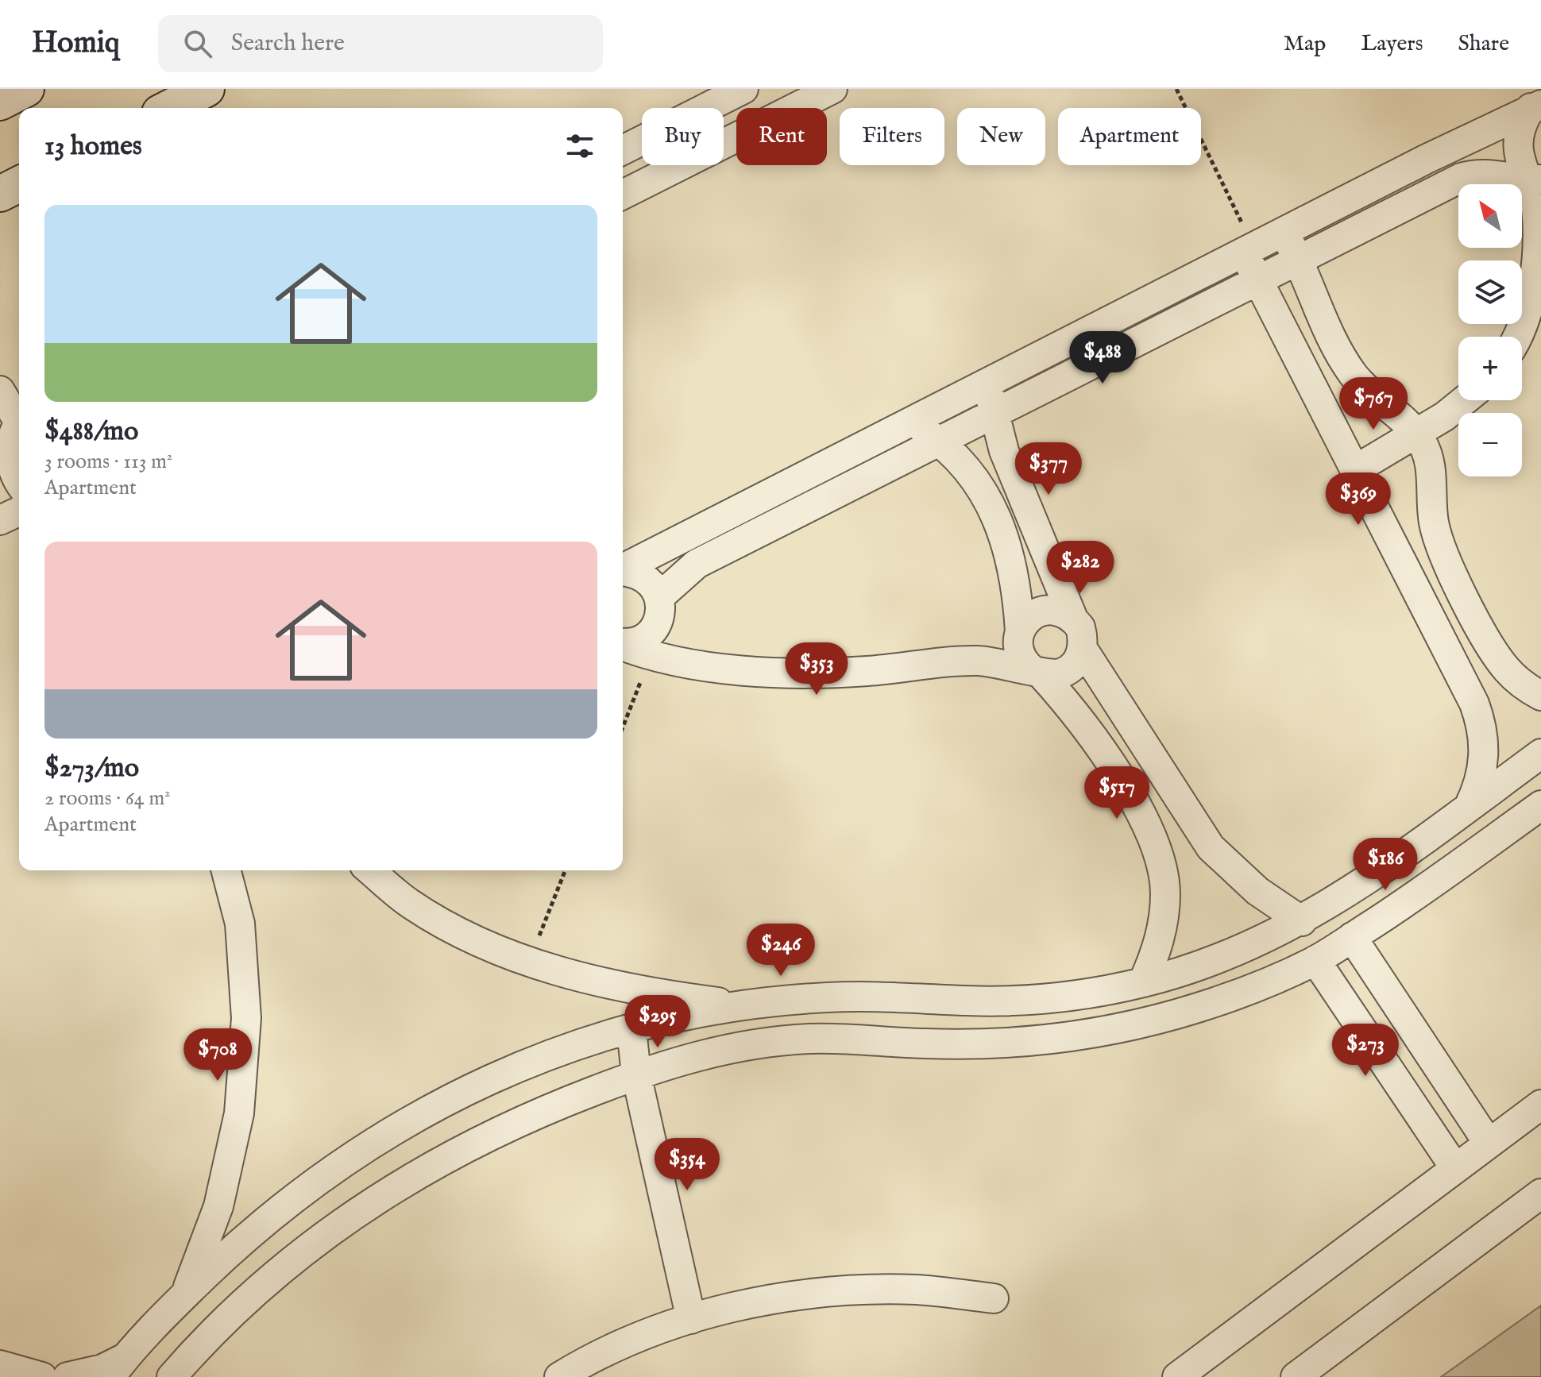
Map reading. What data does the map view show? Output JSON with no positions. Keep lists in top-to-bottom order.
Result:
{
  "north": "top left",
  "page": {
    "header": "Homiq",
    "search": "Search here",
    "nav": ["Map", "Layers", "Share"],
    "chip": [
      "Buy",
      "Rent",
      "Filters",
      "New",
      "Apartment"
    ],
    "heading": "13 homes",
    "map_buttons": ["+", "−"],
    "list": [
      {
        "name": "$488/mo",
        "note": "3 rooms · 113 m² · Apartment"
      },
      {
        "name": "$273/mo",
        "note": "2 rooms · 64 m² · Apartment"
      }
    ],
    "price": [
      "$488",
      "$767",
      "$377",
      "$369",
      "$282",
      "$353",
      "$517",
      "$186",
      "$246",
      "$295",
      "$273",
      "$708",
      "$354"
    ]
  }
}
